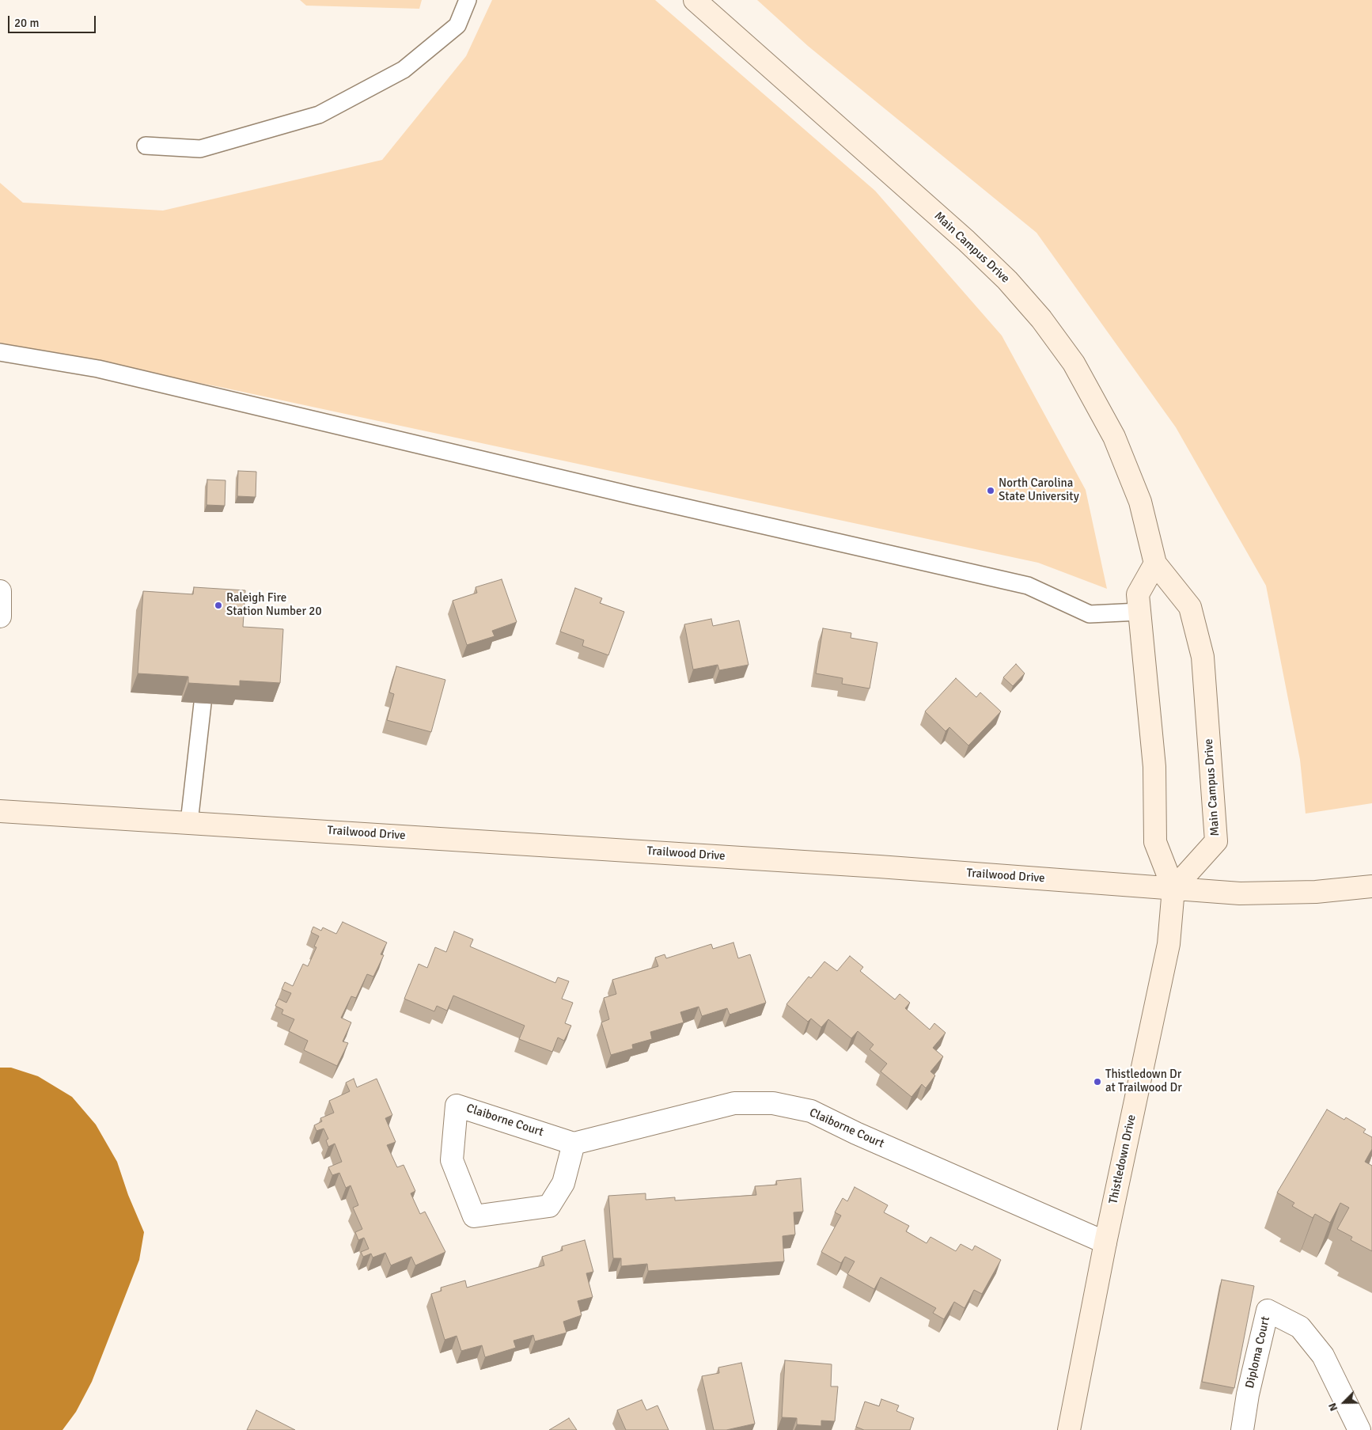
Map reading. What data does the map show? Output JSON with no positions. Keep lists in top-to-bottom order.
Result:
{
  "streets": {
    "main road": ["Main Campus Drive", "Trailwood Drive", "Thistledown Drive"],
    "street": ["Claiborne Court", "Diploma Court"]
  },
  "crossings": [
    ["Main Campus Drive", "Trailwood Drive"],
    ["Main Campus Drive", "Thistledown Drive"],
    ["Trailwood Drive", "Thistledown Drive"],
    ["Claiborne Court", "Thistledown Drive"]
  ],
  "places": ["North Carolina State University", "Raleigh Fire Station Number 20", "Thistledown Dr at Trailwood Dr"],
  "scale_bar": "20 m",
  "north": "bottom left"
}
